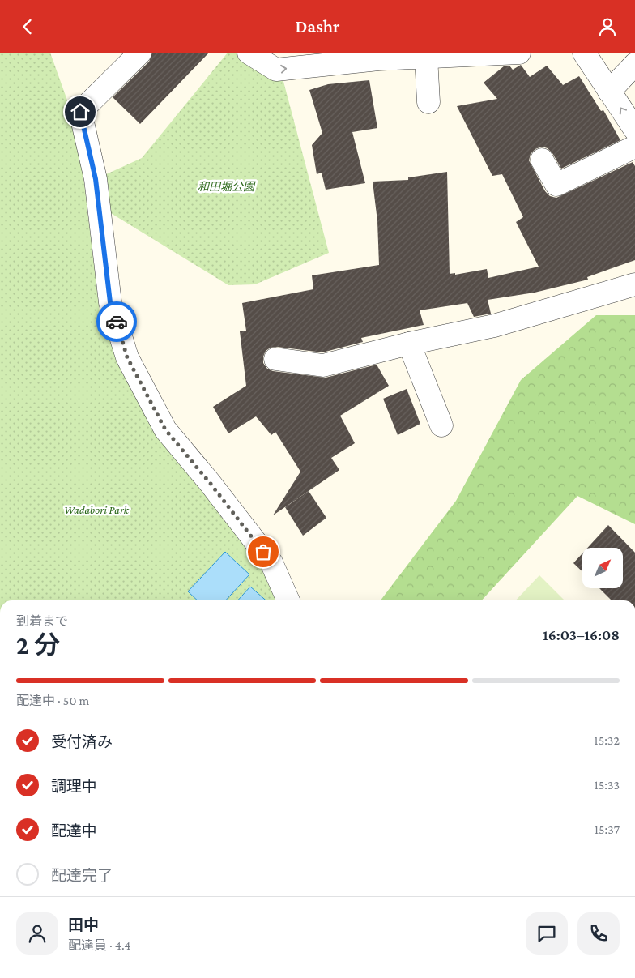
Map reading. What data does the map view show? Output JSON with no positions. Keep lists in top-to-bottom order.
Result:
{
  "parks": ["和田堀公園", "Wadabori Park"],
  "north": "top right",
  "page": {
    "header": "Dashr",
    "heading": ["2 分", "到着まで", "16:03–16:08"],
    "panel": ["田中", "配達員 · 4.4"],
    "bar": "配達中 · 50 m",
    "list": [
      ["受付済み", "15:32"],
      ["調理中", "15:33"],
      ["配達中", "15:37"],
      "配達完了"
    ]
  }
}
